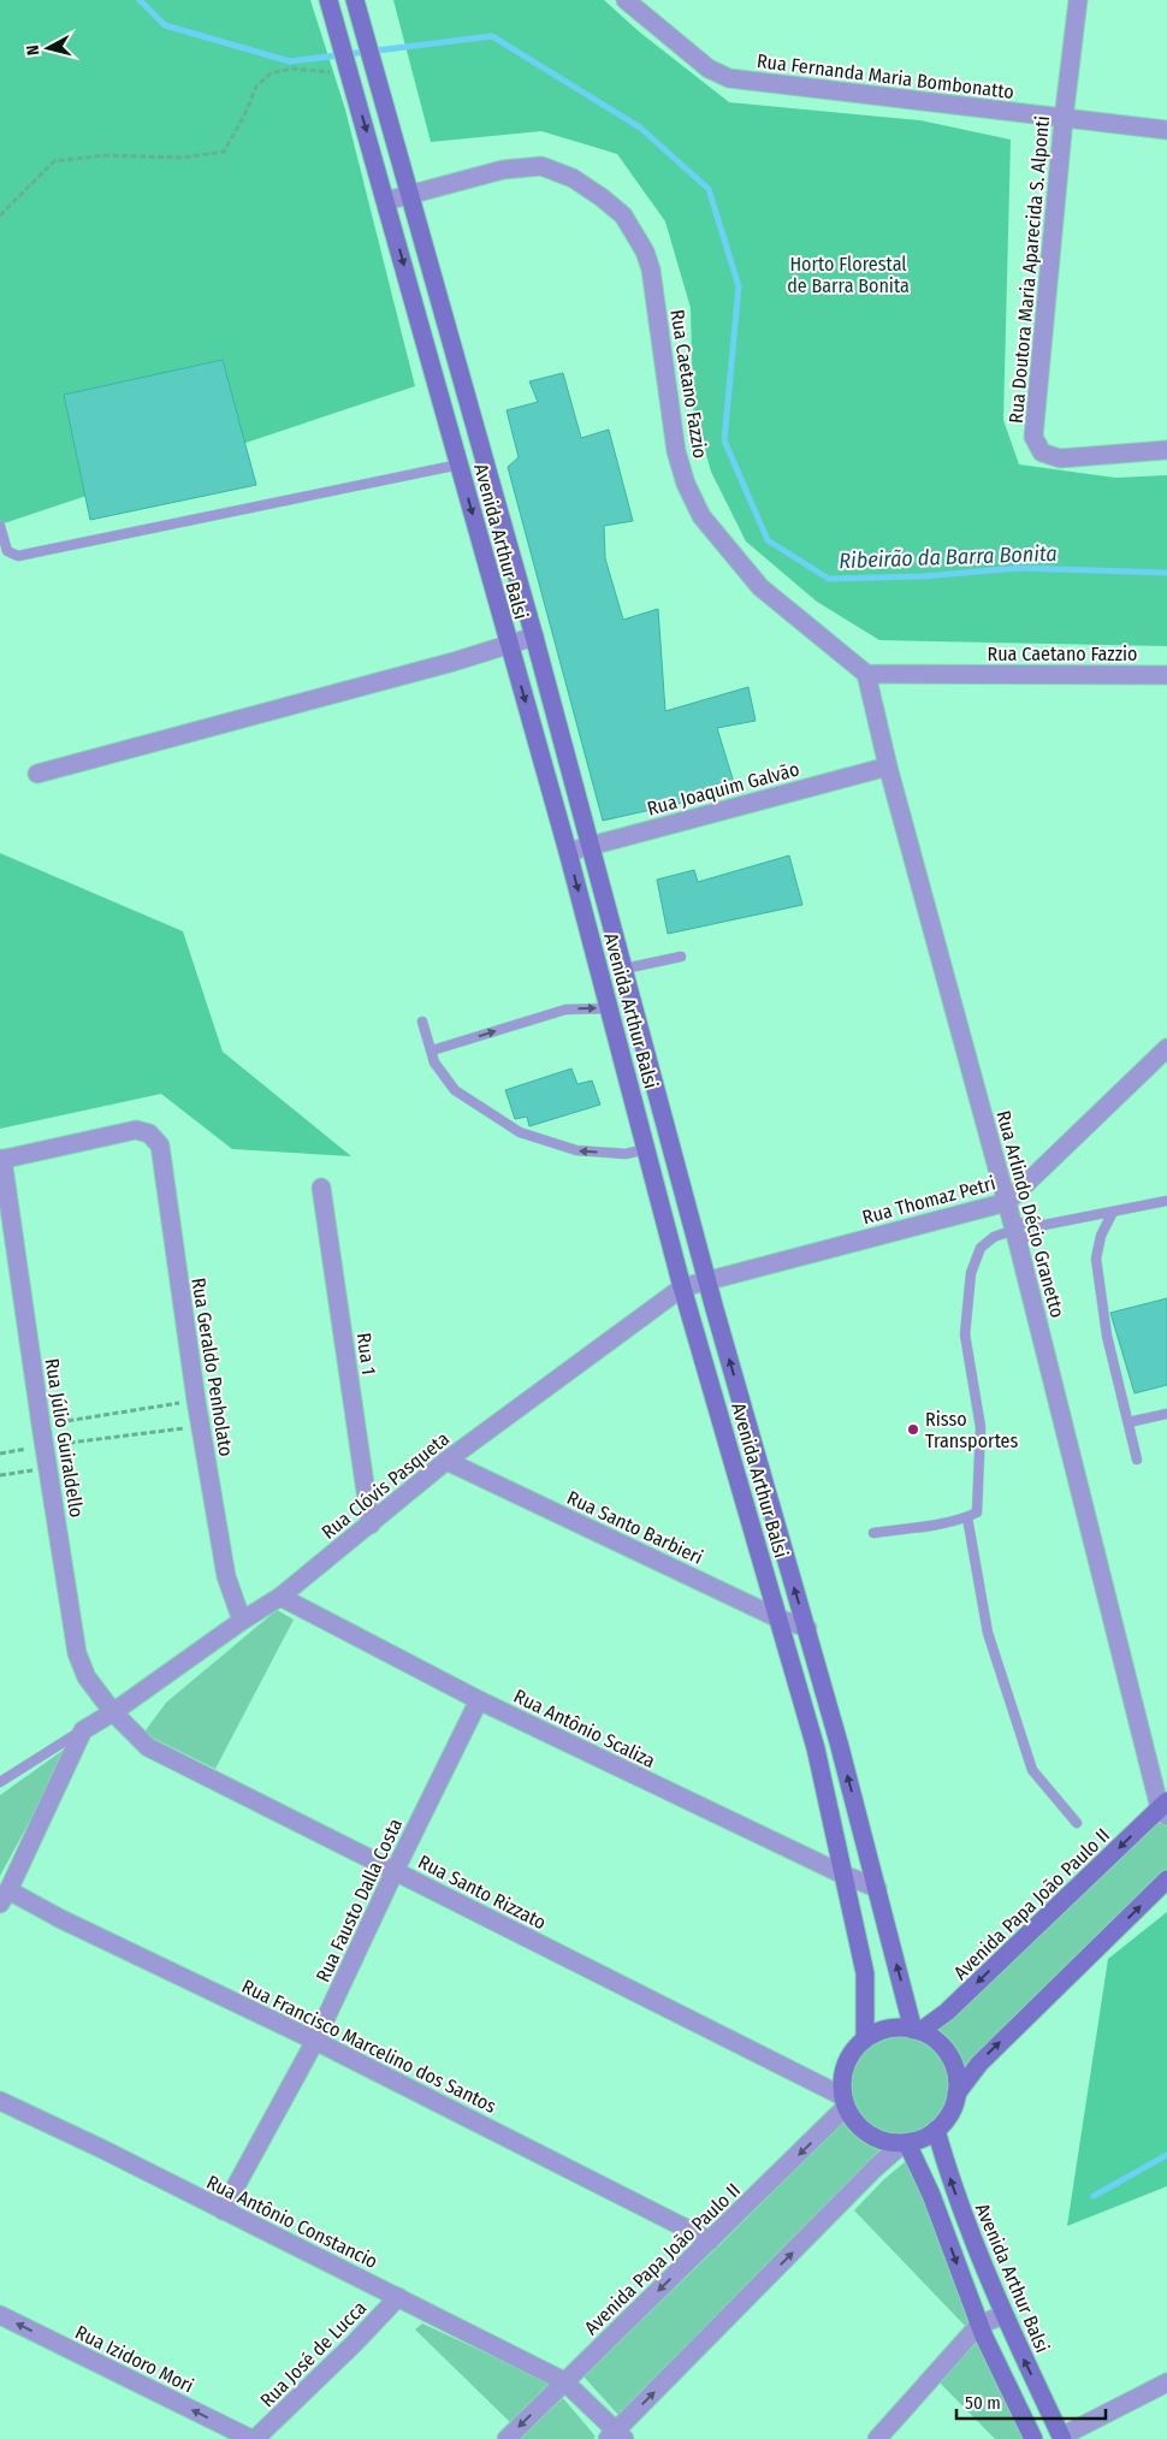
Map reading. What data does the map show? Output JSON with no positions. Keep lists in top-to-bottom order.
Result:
{
  "streets": {
    "main road": ["Avenida Arthur Balsi", "Avenida Papa João Paulo II"],
    "street": [
      "Rua Fernanda Maria Bombonatto",
      "Rua Doutora Maria Aparecida S. Alponti",
      "Rua Caetano Fazzio",
      "Rua Joaquim Galvão",
      "Rua Thomaz Petri",
      "Rua Arlindo Décio Granetto",
      "Rua 1",
      "Rua Geraldo Penholato",
      "Rua Júlio Guiraldello",
      "Rua Clóvis Pasqueta",
      "Rua Santo Barbieri",
      "Rua Antônio Scaliza",
      "Rua Santo Rizzato",
      "Rua Fausto Dalla Costa",
      "Rua Francisco Marcelino dos Santos",
      "Rua Antônio Constancio",
      "Rua José de Lucca",
      "Rua Izidoro Mori"
    ]
  },
  "crossings": [
    ["Rua Fernanda Maria Bombonatto", "Rua Doutora Maria Aparecida S. Alponti"],
    ["Rua Caetano Fazzio", "Avenida Arthur Balsi"],
    ["Rua Caetano Fazzio", "Rua Arlindo Décio Granetto"],
    ["Avenida Arthur Balsi", "Rua Joaquim Galvão"],
    ["Avenida Arthur Balsi", "Rua Thomaz Petri"],
    ["Avenida Arthur Balsi", "Rua Clóvis Pasqueta"],
    ["Avenida Arthur Balsi", "Rua Santo Barbieri"],
    ["Avenida Arthur Balsi", "Rua Antônio Scaliza"],
    ["Avenida Arthur Balsi", "Rua Santo Rizzato"],
    ["Avenida Arthur Balsi", "Avenida Papa João Paulo II"],
    ["Rua Joaquim Galvão", "Rua Arlindo Décio Granetto"],
    ["Rua Thomaz Petri", "Rua Arlindo Décio Granetto"],
    ["Rua Thomaz Petri", "Rua Clóvis Pasqueta"],
    ["Rua Arlindo Décio Granetto", "Avenida Papa João Paulo II"],
    ["Rua 1", "Rua Clóvis Pasqueta"],
    ["Rua Geraldo Penholato", "Rua Júlio Guiraldello"],
    ["Rua Geraldo Penholato", "Rua Clóvis Pasqueta"],
    ["Rua Júlio Guiraldello", "Rua Clóvis Pasqueta"],
    ["Rua Júlio Guiraldello", "Rua Santo Rizzato"],
    ["Rua Clóvis Pasqueta", "Rua Santo Barbieri"],
    ["Rua Clóvis Pasqueta", "Rua Antônio Scaliza"],
    ["Rua Clóvis Pasqueta", "Rua Santo Rizzato"],
    ["Rua Antônio Scaliza", "Rua Fausto Dalla Costa"],
    ["Rua Santo Rizzato", "Rua Fausto Dalla Costa"],
    ["Rua Santo Rizzato", "Avenida Papa João Paulo II"],
    ["Rua Fausto Dalla Costa", "Rua Francisco Marcelino dos Santos"],
    ["Rua Fausto Dalla Costa", "Rua Antônio Constancio"],
    ["Avenida Papa João Paulo II", "Rua Francisco Marcelino dos Santos"],
    ["Avenida Papa João Paulo II", "Rua Antônio Constancio"],
    ["Rua Antônio Constancio", "Rua José de Lucca"],
    ["Rua José de Lucca", "Rua Izidoro Mori"]
  ],
  "one_way": ["Rua Izidoro Mori"],
  "water": ["Ribeirão da Barra Bonita"],
  "parks": ["Horto Florestal de Barra Bonita"],
  "places": ["Risso Transportes"],
  "scale_bar": "50 m",
  "north": "left"
}
